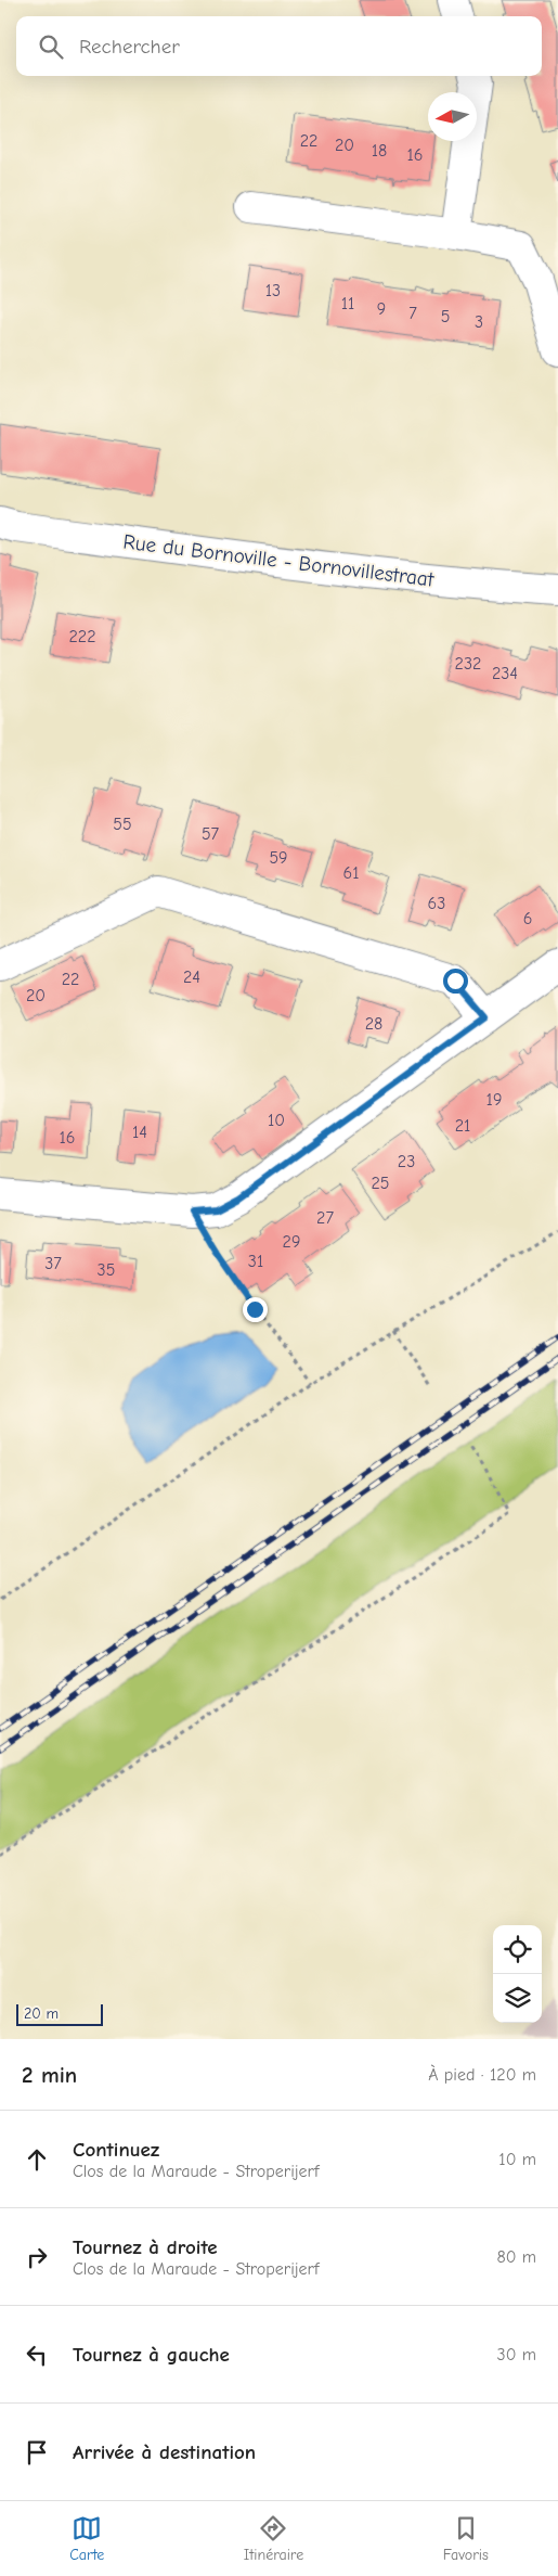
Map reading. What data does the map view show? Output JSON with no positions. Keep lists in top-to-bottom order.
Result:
{
  "streets": {
    "street": ["Rue du Bornoville - Bornovillestraat"]
  },
  "house_numbers": [
    "22",
    "20",
    "18",
    "16",
    "13",
    "11",
    "9",
    "7",
    "5",
    "3",
    "222",
    "232",
    "234",
    "55",
    "57",
    "59",
    "61",
    "63",
    "6",
    "24",
    "22",
    "20",
    "28",
    "19",
    "10",
    "21",
    "14",
    "16",
    "23",
    "25",
    "27",
    "29",
    "31",
    "37",
    "35"
  ],
  "scale_bar": "20 m",
  "north": "left",
  "page": {
    "search": "Rechercher",
    "scale": "20 m",
    "heading": ["2 min", "À pied · 120 m"],
    "list": [
      ["Continuez", "Clos de la Maraude - Stroperijerf", "10 m"],
      ["Tournez à droite", "Clos de la Maraude - Stroperijerf", "80 m"],
      ["Tournez à gauche", "30 m"],
      "Arrivée à destination"
    ],
    "nav": ["Carte", "Itinéraire", "Favoris"]
  }
}
